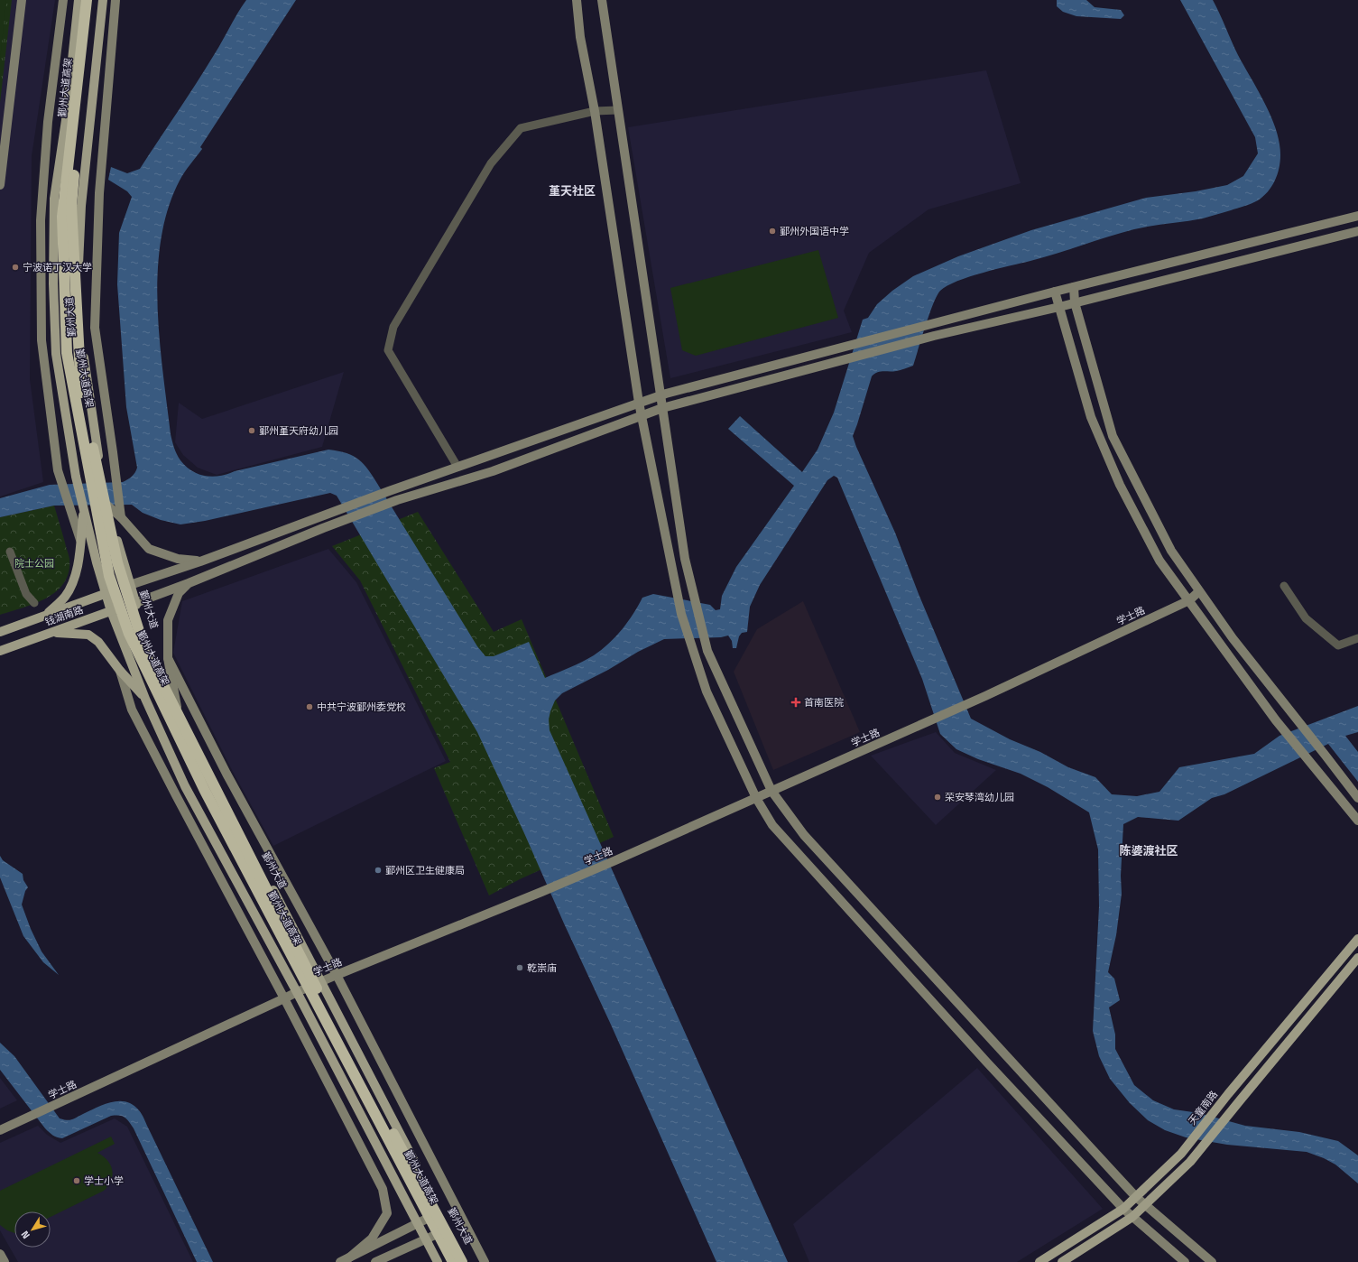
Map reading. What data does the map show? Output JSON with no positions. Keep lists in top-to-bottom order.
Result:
{
  "streets": {
    "highway": ["鄞州大道高架"],
    "main road": ["鄞州大道", "钱湖南路", "天童南路"],
    "street": ["学士路"]
  },
  "crossings": [
    ["鄞州大道", "钱湖南路"],
    ["鄞州大道", "学士路"]
  ],
  "districts": ["堇天社区", "陈婆渡社区"],
  "parks": ["院士公园"],
  "places": {
    "other": [
      "鄞州外国语中学",
      "宁波诺丁汉大学",
      "鄞州堇天府幼儿园",
      "中共宁波鄞州委党校",
      "荣安琴湾幼儿园",
      "鄞州区卫生健康局",
      "乾崇庙",
      "学士小学"
    ],
    "health": ["首南医院"]
  },
  "north": "bottom left"
}
